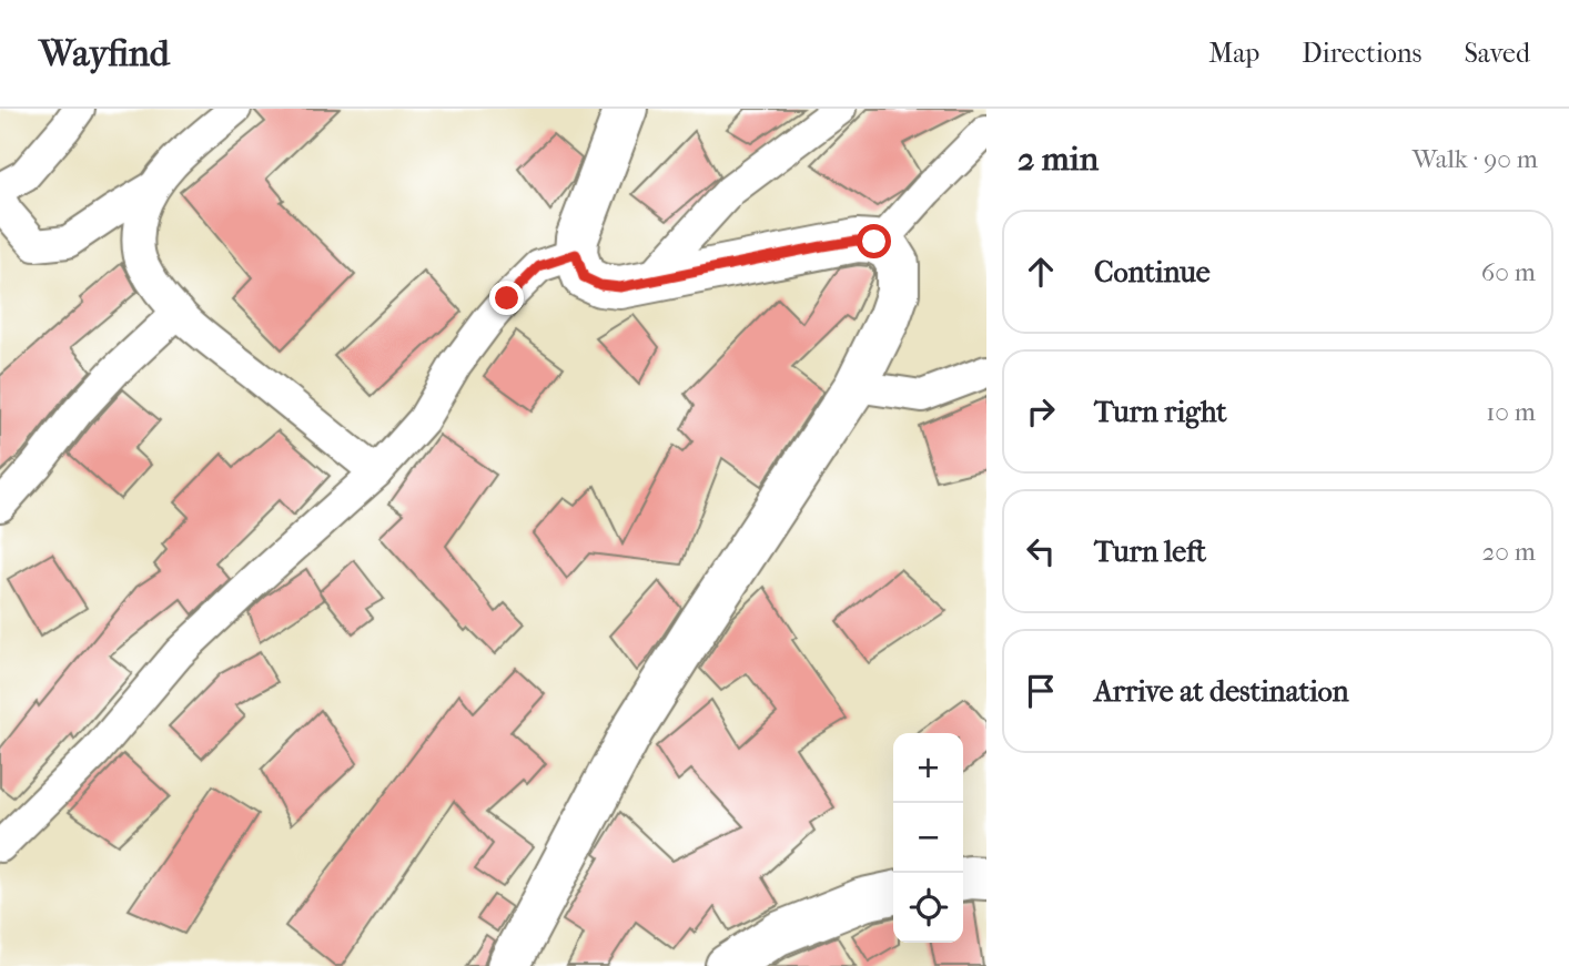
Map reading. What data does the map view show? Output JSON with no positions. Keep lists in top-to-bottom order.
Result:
{
  "page": {
    "header": "Wayfind",
    "nav": ["Map", "Directions", "Saved"],
    "heading": ["2 min", "Walk · 90 m"],
    "list": [
      ["Continue", "60 m"],
      ["Turn right", "10 m"],
      ["Turn left", "20 m"],
      "Arrive at destination"
    ],
    "map_buttons": ["+", "−"]
  }
}
